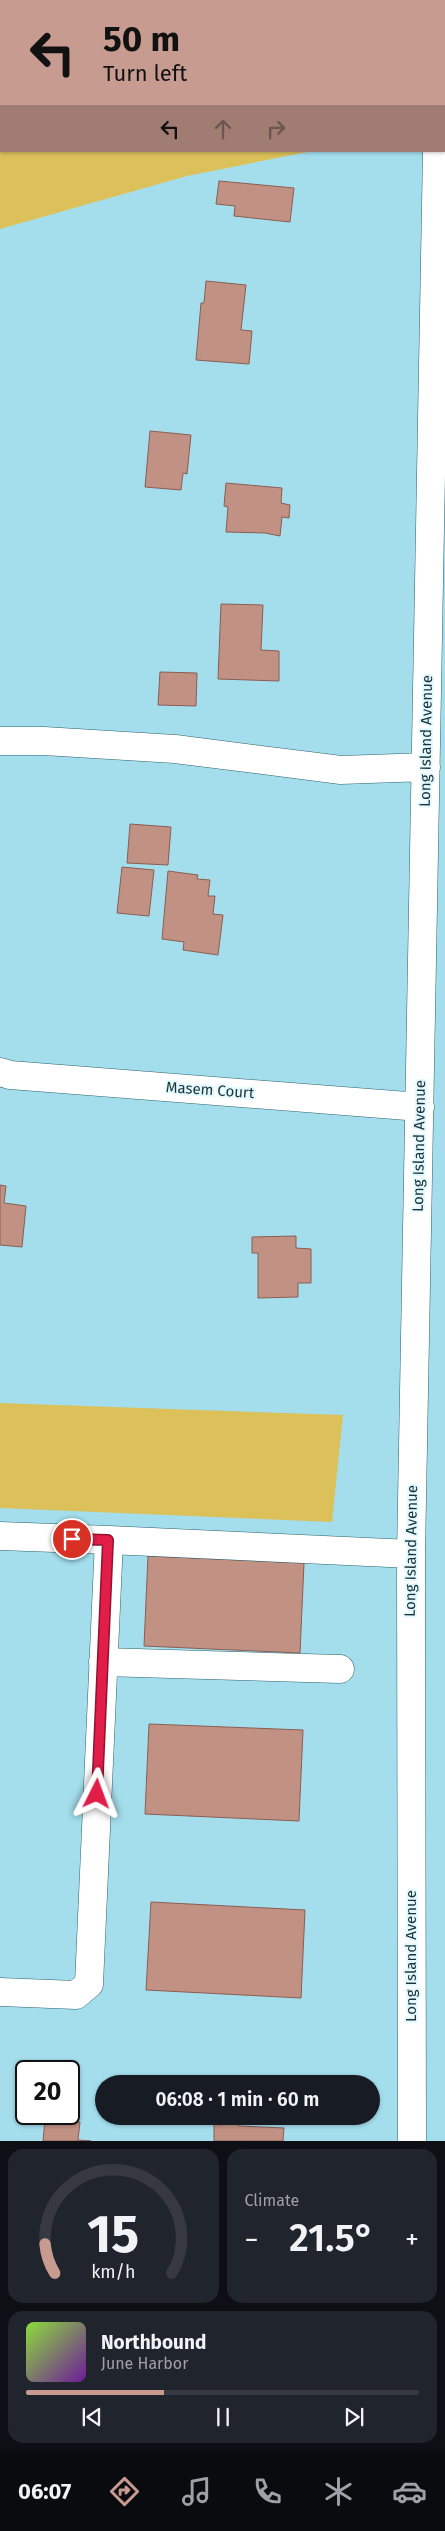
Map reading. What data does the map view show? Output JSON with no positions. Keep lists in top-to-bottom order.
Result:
{
  "streets": {
    "street": ["Long Island Avenue", "Masem Court"]
  },
  "crossings": [
    ["Long Island Avenue", "Masem Court"]
  ],
  "page": {
    "turn": ["50 m", "Turn left"],
    "limit": "20",
    "trip": "06:08 · 1 min · 60 m",
    "tile": "Climate",
    "heat": ["−", "21.5°", "+"],
    "song": ["Northbound", "June Harbor"],
    "tabs": "06:07",
    "gauge": ["15", "km/h"]
  }
}
